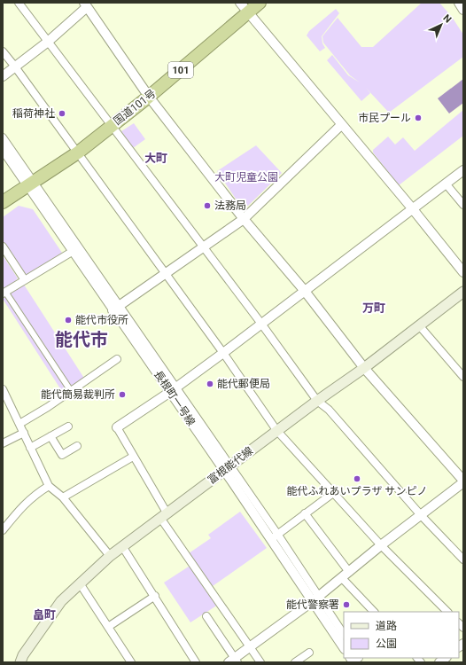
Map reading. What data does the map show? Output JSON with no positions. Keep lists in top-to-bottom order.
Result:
{
  "streets": {
    "highway": ["101", "国道101号"],
    "main road": ["富根能代線"],
    "street": ["長根町一号線"]
  },
  "crossings": [
    ["国道101号", "長根町一号線"],
    ["長根町一号線", "富根能代線"]
  ],
  "districts": [
    "大町",
    "万町",
    "能代市",
    "畠町"
  ],
  "parks": ["大町児童公園"],
  "places": [
    "稲荷神社",
    "市民プール",
    "法務局",
    "能代市役所",
    "能代郵便局",
    "能代簡易裁判所",
    "能代ふれあいプラザ サンピノ",
    "能代警察署"
  ],
  "legend": ["道路", "公園"],
  "north": "top right"
}
